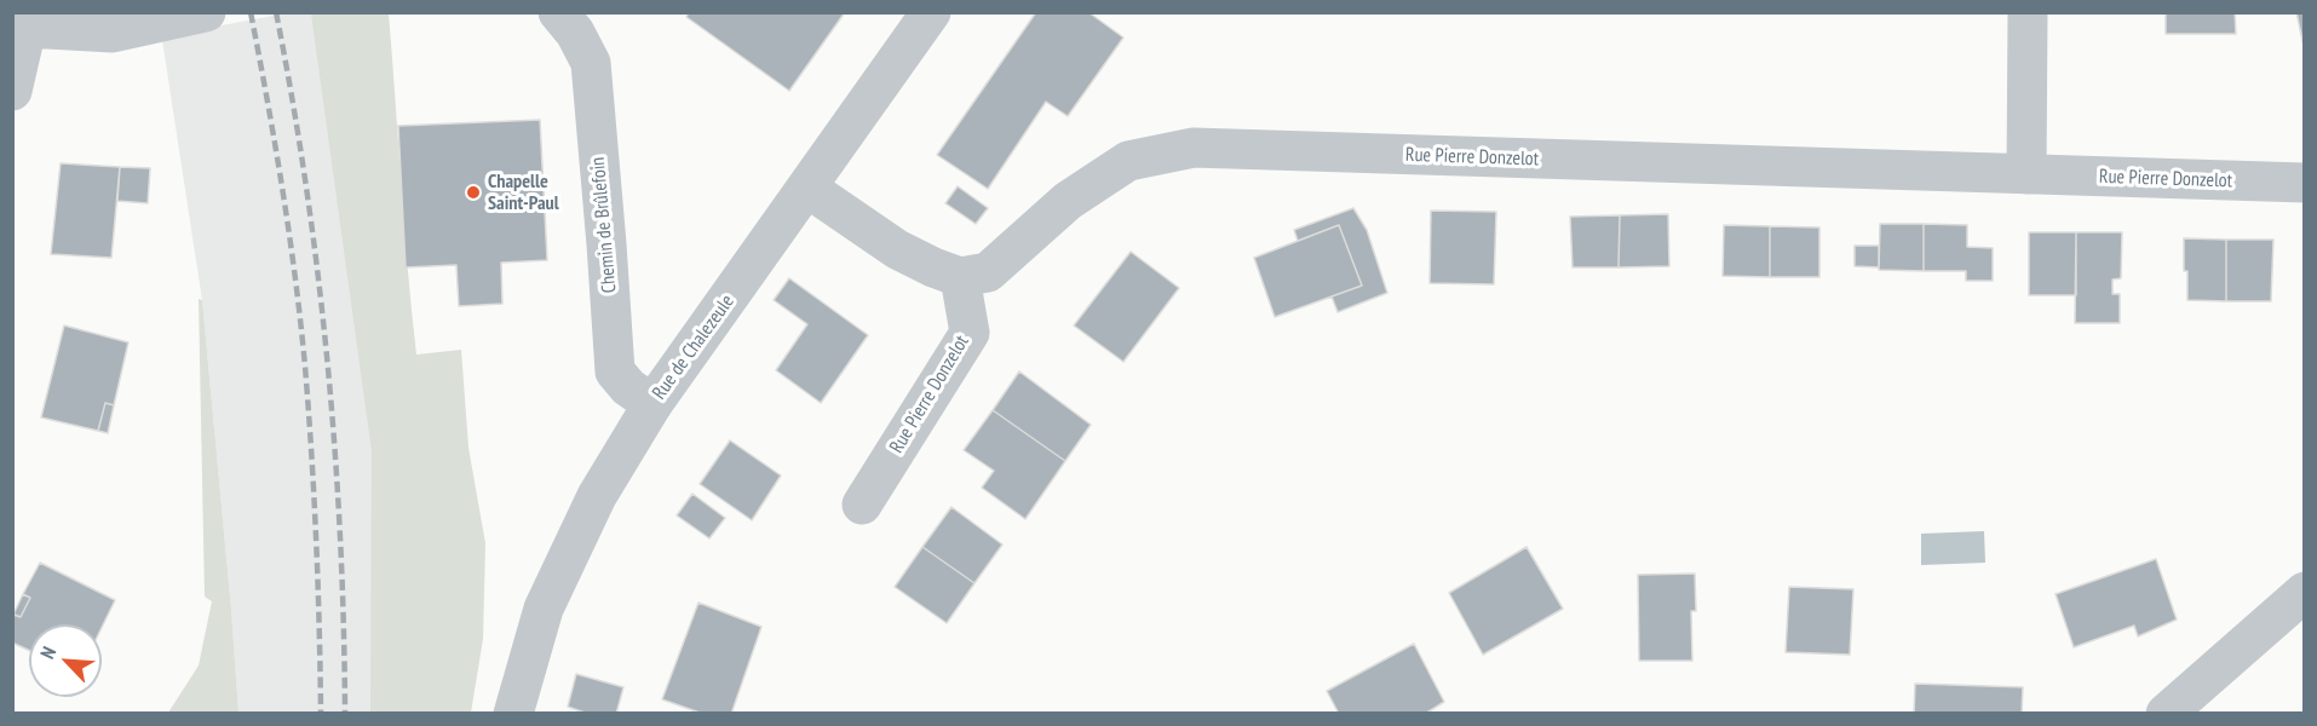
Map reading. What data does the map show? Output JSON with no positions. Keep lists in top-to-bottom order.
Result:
{
  "streets": {
    "street": ["Rue Pierre Donzelot", "Chemin de Brûlefoin", "Rue de Chalezeule"]
  },
  "crossings": [
    ["Chemin de Brûlefoin", "Rue de Chalezeule"]
  ],
  "places": ["Chapelle Saint-Paul"],
  "north": "top left"
}
